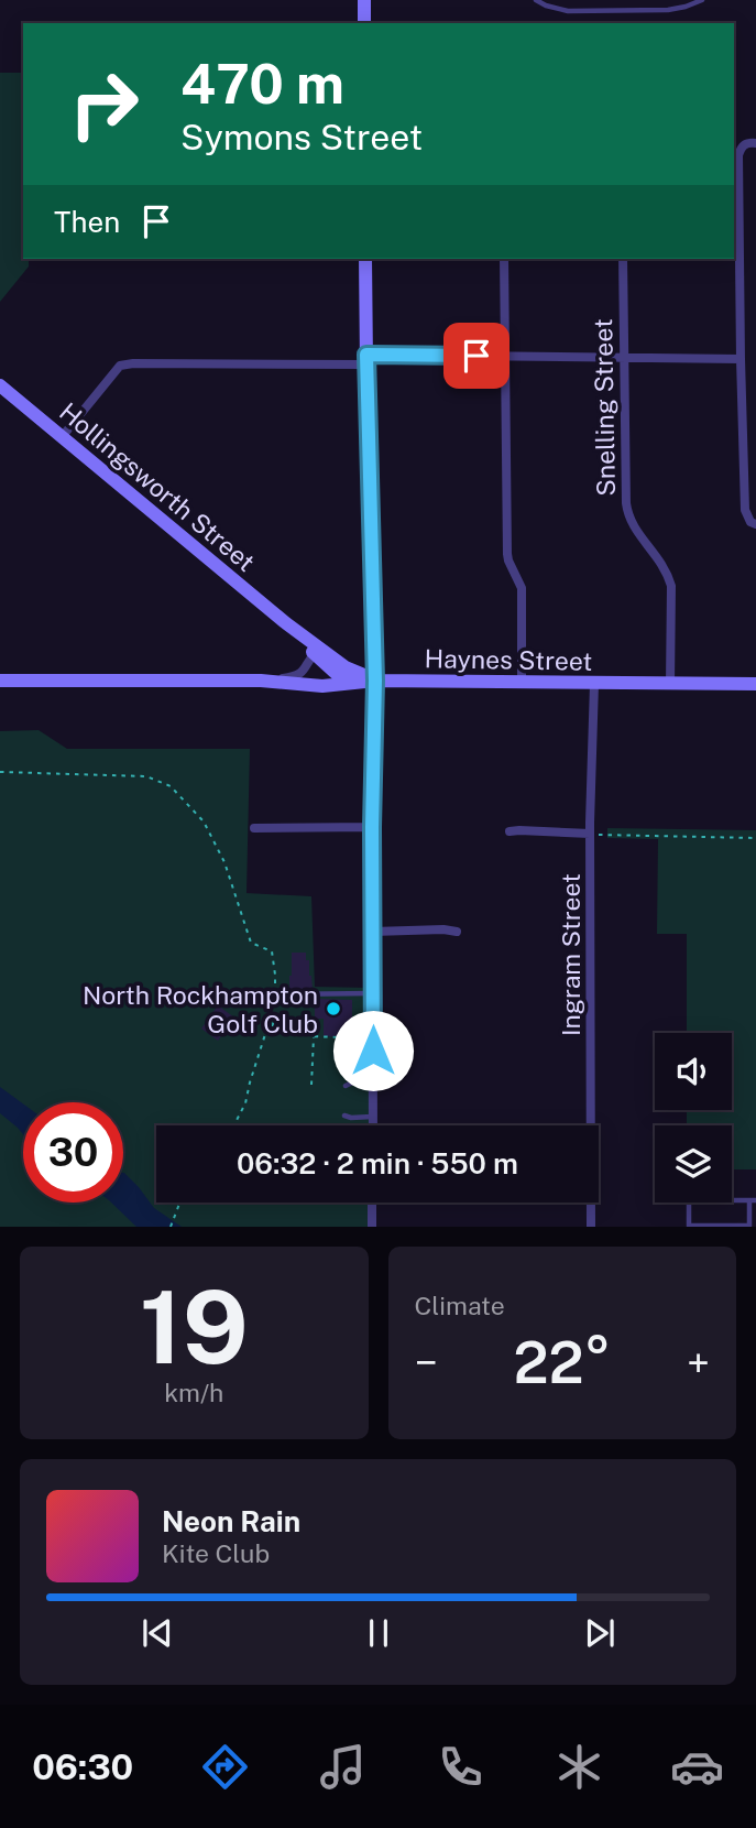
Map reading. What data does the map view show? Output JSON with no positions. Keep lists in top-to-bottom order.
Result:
{
  "streets": {
    "street": [
      "Snelling Street",
      "Hollingsworth Street",
      "Haynes Street",
      "Ingram Street"
    ]
  },
  "crossings": [
    ["Snelling Street", "Haynes Street"],
    ["Hollingsworth Street", "Haynes Street"],
    ["Haynes Street", "Ingram Street"]
  ],
  "places": ["North Rockhampton Golf Club"],
  "page": {
    "turn": ["470 m", "Symons Street"],
    "then": "Then",
    "limit": "30",
    "trip": "06:32 · 2 min · 550 m",
    "tile": [
      ["19", "km/h"],
      "Climate"
    ],
    "heat": ["−", "22°", "+"],
    "song": ["Neon Rain", "Kite Club"],
    "tabs": "06:30"
  }
}
